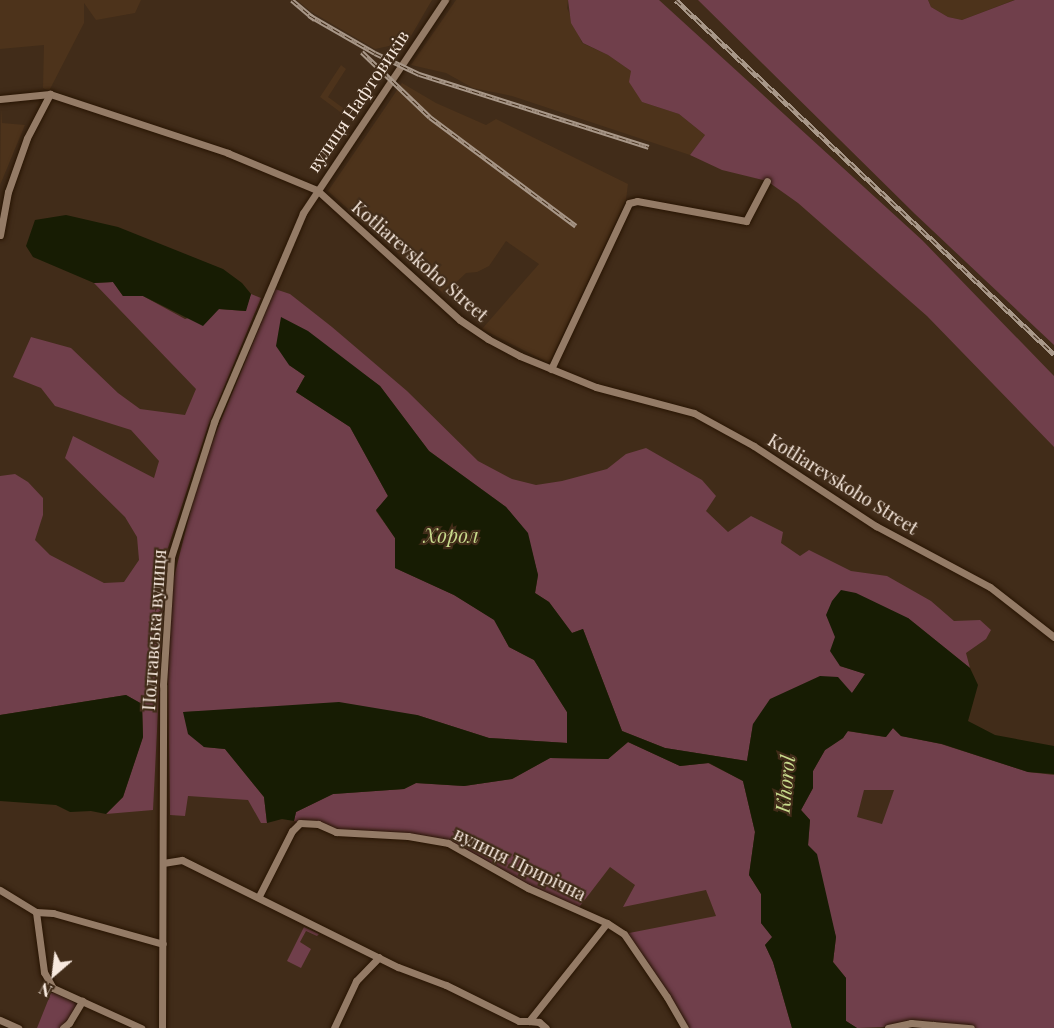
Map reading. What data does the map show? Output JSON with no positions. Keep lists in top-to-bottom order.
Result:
{
  "streets": {
    "street": [
      "вулиця Нафтовиків",
      "Kotliarevskoho Street",
      "Полтавська вулиця",
      "вулиця Прирічна"
    ]
  },
  "crossings": [
    ["вулиця Нафтовиків", "Kotliarevskoho Street"],
    ["вулиця Нафтовиків", "Полтавська вулиця"],
    ["Kotliarevskoho Street", "Полтавська вулиця"]
  ],
  "water": ["Хорол", "Khorol"],
  "north": "bottom left"
}
